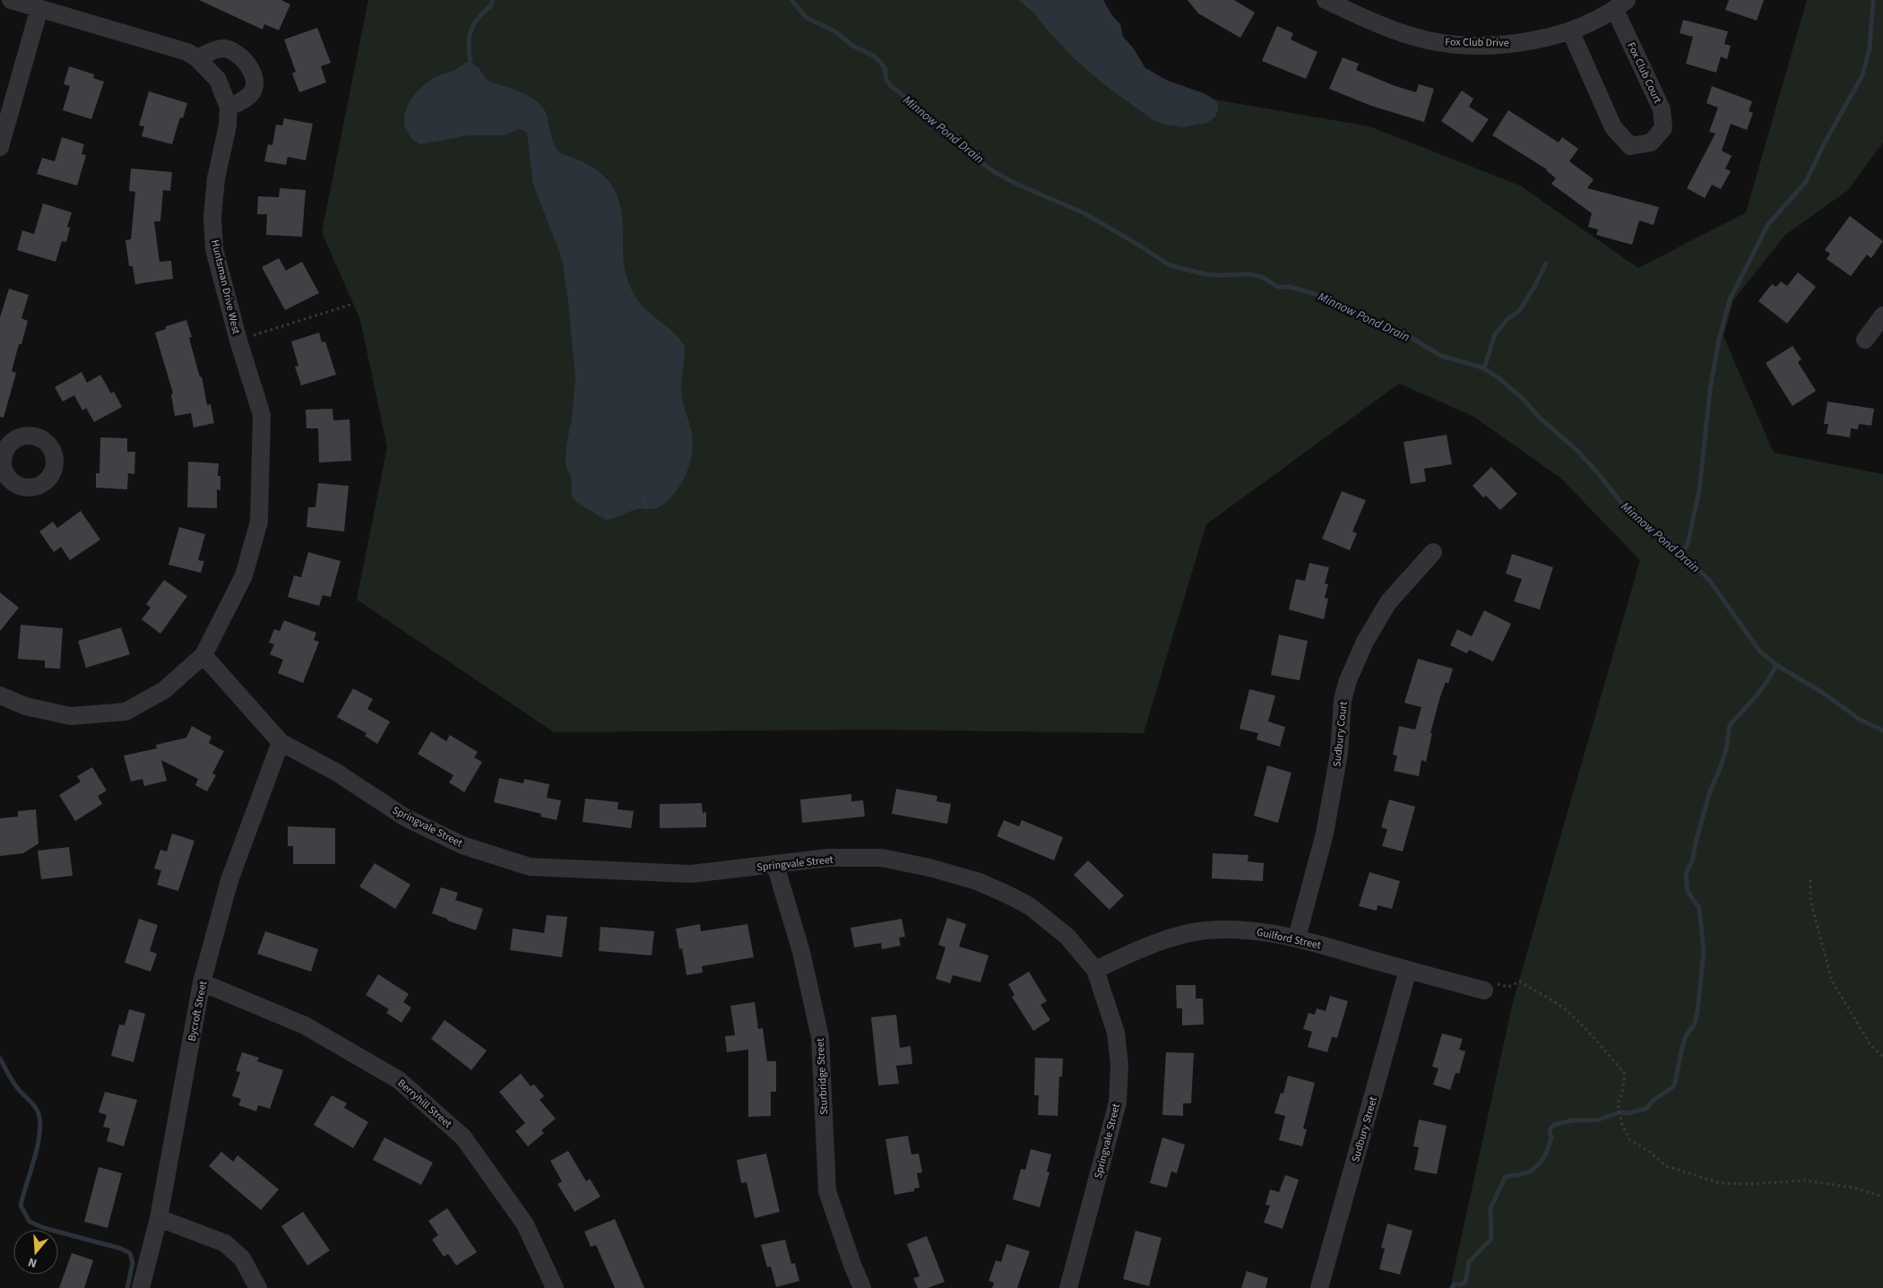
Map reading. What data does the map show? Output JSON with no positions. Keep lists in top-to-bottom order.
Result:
{
  "streets": {
    "street": [
      "Fox Club Drive",
      "Fox Club Court",
      "Huntsman Drive West",
      "Sudbury Court",
      "Springvale Street",
      "Guilford Street",
      "Bycroft Street",
      "Sturbridge Street",
      "Berryhill Street",
      "Sudbury Street"
    ]
  },
  "crossings": [
    ["Fox Club Drive", "Fox Club Court"],
    ["Huntsman Drive West", "Springvale Street"],
    ["Sudbury Court", "Guilford Street"],
    ["Springvale Street", "Guilford Street"],
    ["Springvale Street", "Bycroft Street"],
    ["Springvale Street", "Sturbridge Street"],
    ["Guilford Street", "Sudbury Street"],
    ["Bycroft Street", "Berryhill Street"]
  ],
  "water": ["Minnow Pond Drain"],
  "north": "bottom"
}
